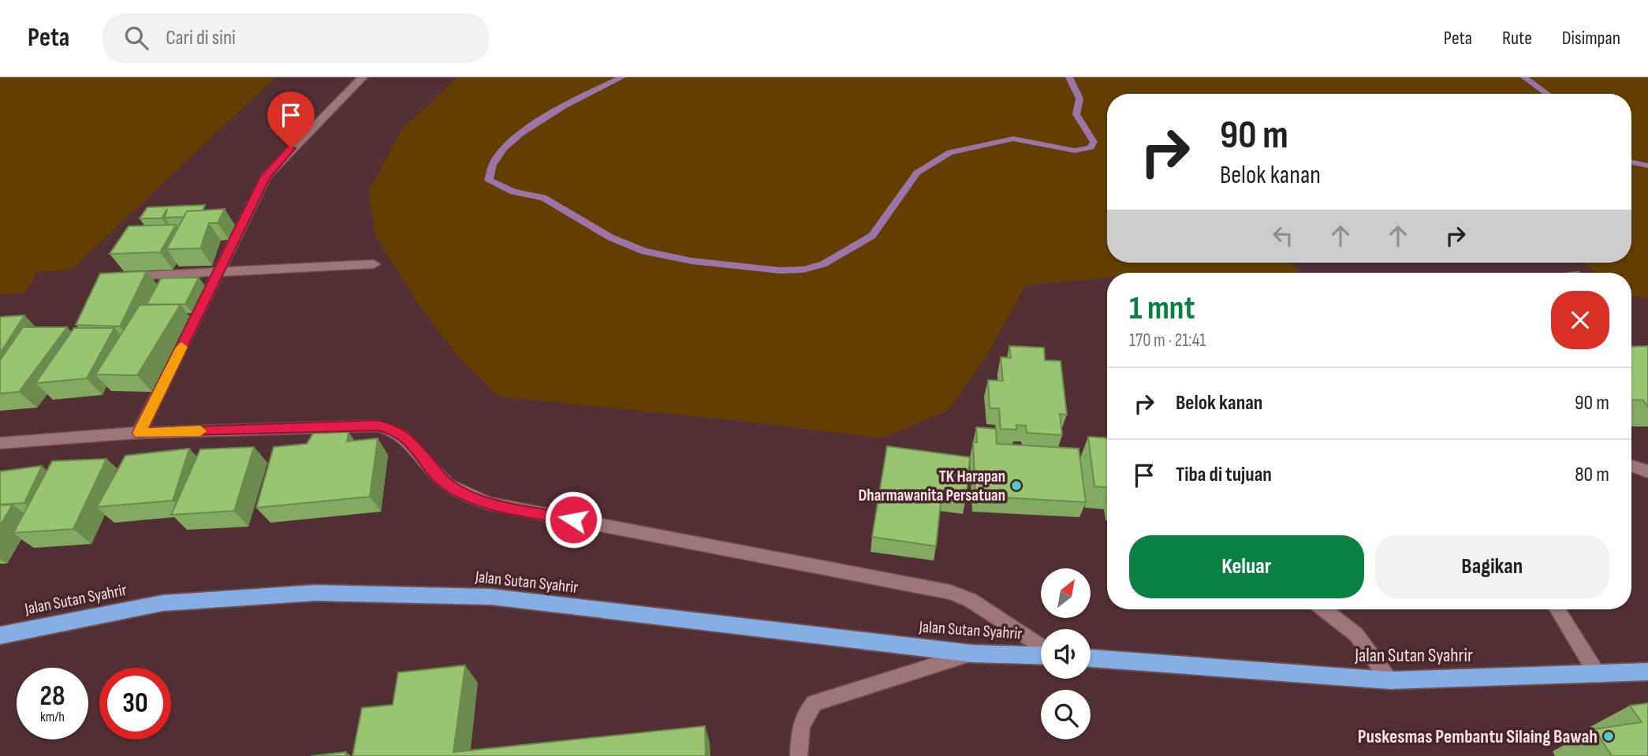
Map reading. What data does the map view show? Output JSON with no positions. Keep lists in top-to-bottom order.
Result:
{
  "streets": {
    "highway": ["Jalan Sutan Syahrir"]
  },
  "places": ["TK Harapan Dharmawanita Persatuan", "Puskesmas Pembantu Silaing Bawah"],
  "north": "top right",
  "page": {
    "header": "Peta",
    "search": "Cari di sini",
    "nav": ["Peta", "Rute", "Disimpan"],
    "turn": ["90 m", "Belok kanan"],
    "heading": ["1 mnt", "170 m · 21:41"],
    "list": [
      {
        "name": "Belok kanan",
        "value": "90 m"
      },
      {
        "name": "Tiba di tujuan",
        "value": "80 m"
      }
    ],
    "buttons": ["Keluar", "Bagikan"],
    "speed": "28 km/h",
    "limit": "30"
  }
}
